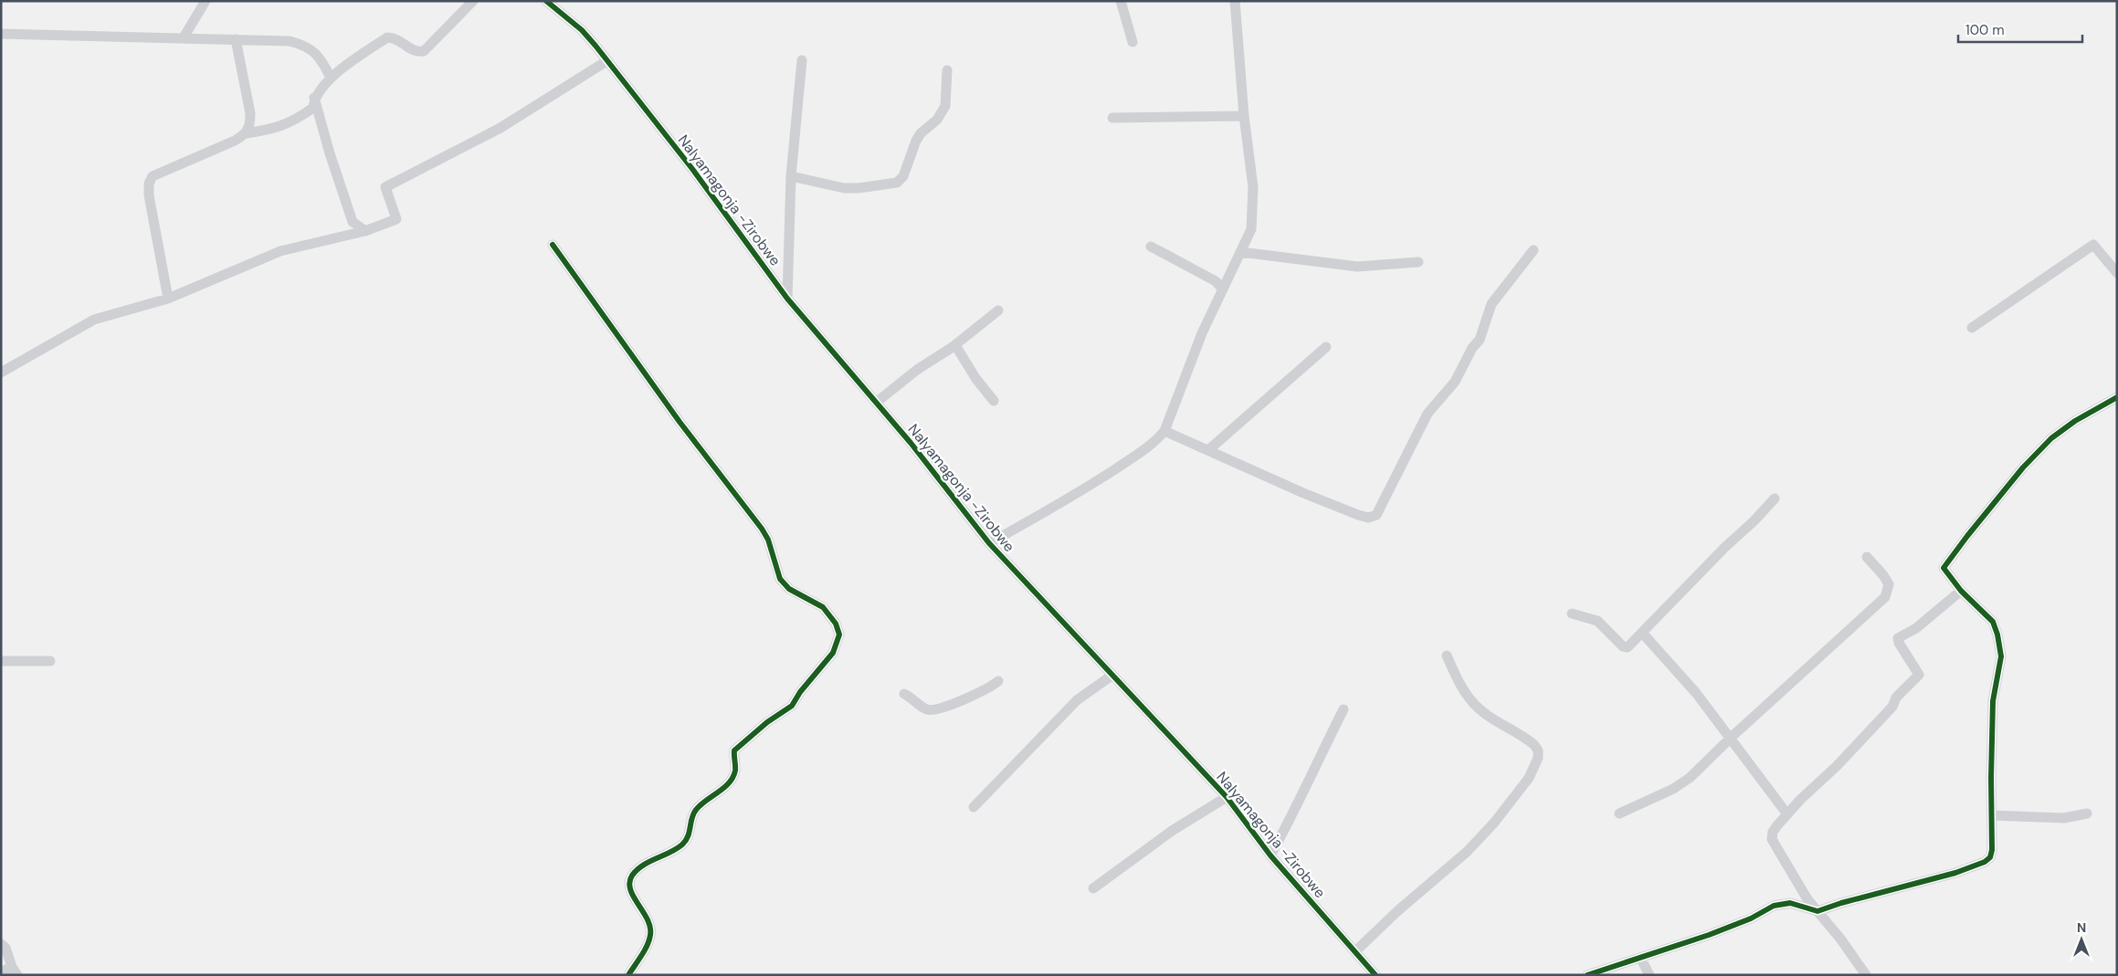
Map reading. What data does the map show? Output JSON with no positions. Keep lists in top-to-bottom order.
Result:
{
  "streets": {
    "street": ["Nalyamagonja -Zirobwe"]
  },
  "scale_bar": "100 m",
  "north": "top"
}
